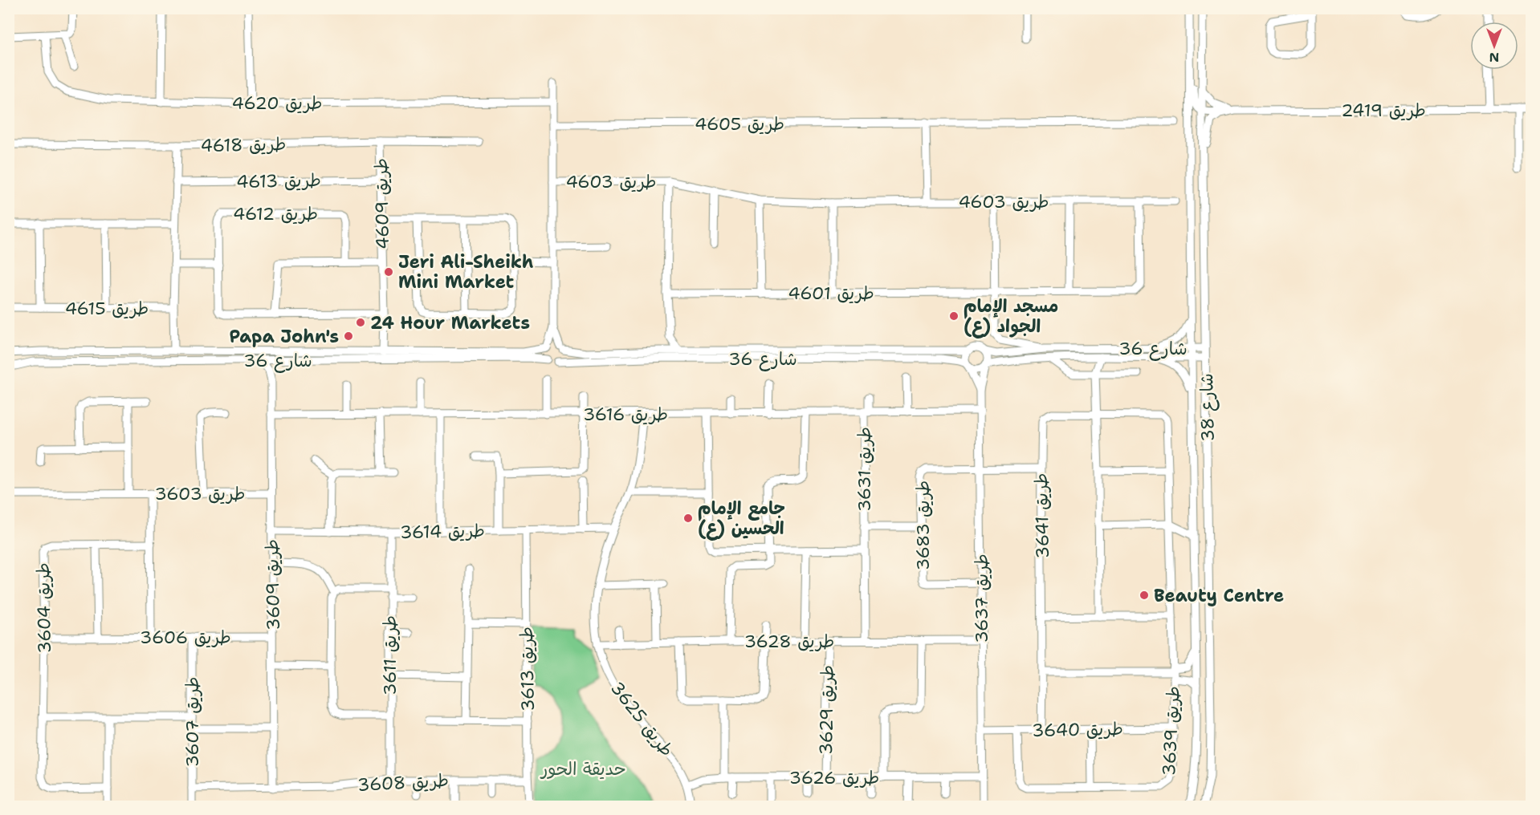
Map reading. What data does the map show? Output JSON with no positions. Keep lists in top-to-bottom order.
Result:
{
  "streets": {
    "street": [
      "طريق 4620",
      "طريق 2419",
      "طريق 4605",
      "طريق 4618",
      "طريق 4613",
      "طريق 4603",
      "طريق 4609",
      "طريق 4612",
      "طريق 4601",
      "طريق 4615",
      "شارع 36",
      "شارع 38",
      "طريق 3616",
      "طريق 3631",
      "طريق 3603",
      "طريق 3641",
      "طريق 3683",
      "طريق 3614",
      "طريق 3609",
      "طريق 3637",
      "طريق 3604",
      "طريق 3606",
      "طريق 3628",
      "طريق 3611",
      "طريق 3613",
      "طريق 3629",
      "طريق 3625",
      "طريق 3607",
      "طريق 3640",
      "طريق 3639",
      "طريق 3626",
      "طريق 3608"
    ]
  },
  "crossings": [
    ["طريق 2419", "شارع 38"],
    ["طريق 4618", "طريق 4609"],
    ["طريق 4613", "طريق 4609"],
    ["طريق 4603", "طريق 4601"],
    ["طريق 4603", "شارع 36"],
    ["طريق 4609", "طريق 4612"],
    ["طريق 4609", "شارع 36"],
    ["شارع 36", "شارع 38"],
    ["شارع 36", "طريق 3609"],
    ["شارع 36", "طريق 3637"],
    ["طريق 3616", "طريق 3631"],
    ["طريق 3616", "طريق 3609"],
    ["طريق 3616", "طريق 3637"],
    ["طريق 3616", "طريق 3625"],
    ["طريق 3631", "طريق 3683"],
    ["طريق 3631", "طريق 3628"],
    ["طريق 3603", "طريق 3609"],
    ["طريق 3641", "طريق 3683"],
    ["طريق 3641", "طريق 3640"],
    ["طريق 3641", "طريق 3639"],
    ["طريق 3683", "طريق 3637"],
    ["طريق 3614", "طريق 3609"],
    ["طريق 3614", "طريق 3611"],
    ["طريق 3614", "طريق 3613"],
    ["طريق 3614", "طريق 3625"],
    ["طريق 3609", "طريق 3606"],
    ["طريق 3609", "طريق 3608"],
    ["طريق 3637", "طريق 3628"],
    ["طريق 3637", "طريق 3640"],
    ["طريق 3637", "طريق 3626"],
    ["طريق 3604", "طريق 3606"],
    ["طريق 3606", "طريق 3607"],
    ["طريق 3628", "طريق 3629"],
    ["طريق 3628", "طريق 3625"],
    ["طريق 3611", "طريق 3608"],
    ["طريق 3613", "طريق 3608"],
    ["طريق 3629", "طريق 3626"],
    ["طريق 3625", "طريق 3626"],
    ["طريق 3607", "طريق 3608"],
    ["طريق 3640", "طريق 3639"]
  ],
  "parks": ["حديقة الحور"],
  "places": [
    "Jeri Ali-Sheikh Mini Market",
    "مسجد الإمام الجواد (ع)",
    "24 Hour Markets",
    "Papa John's",
    "جامع الإمام الحسين (ع)",
    "Beauty Centre"
  ],
  "north": "bottom"
}
